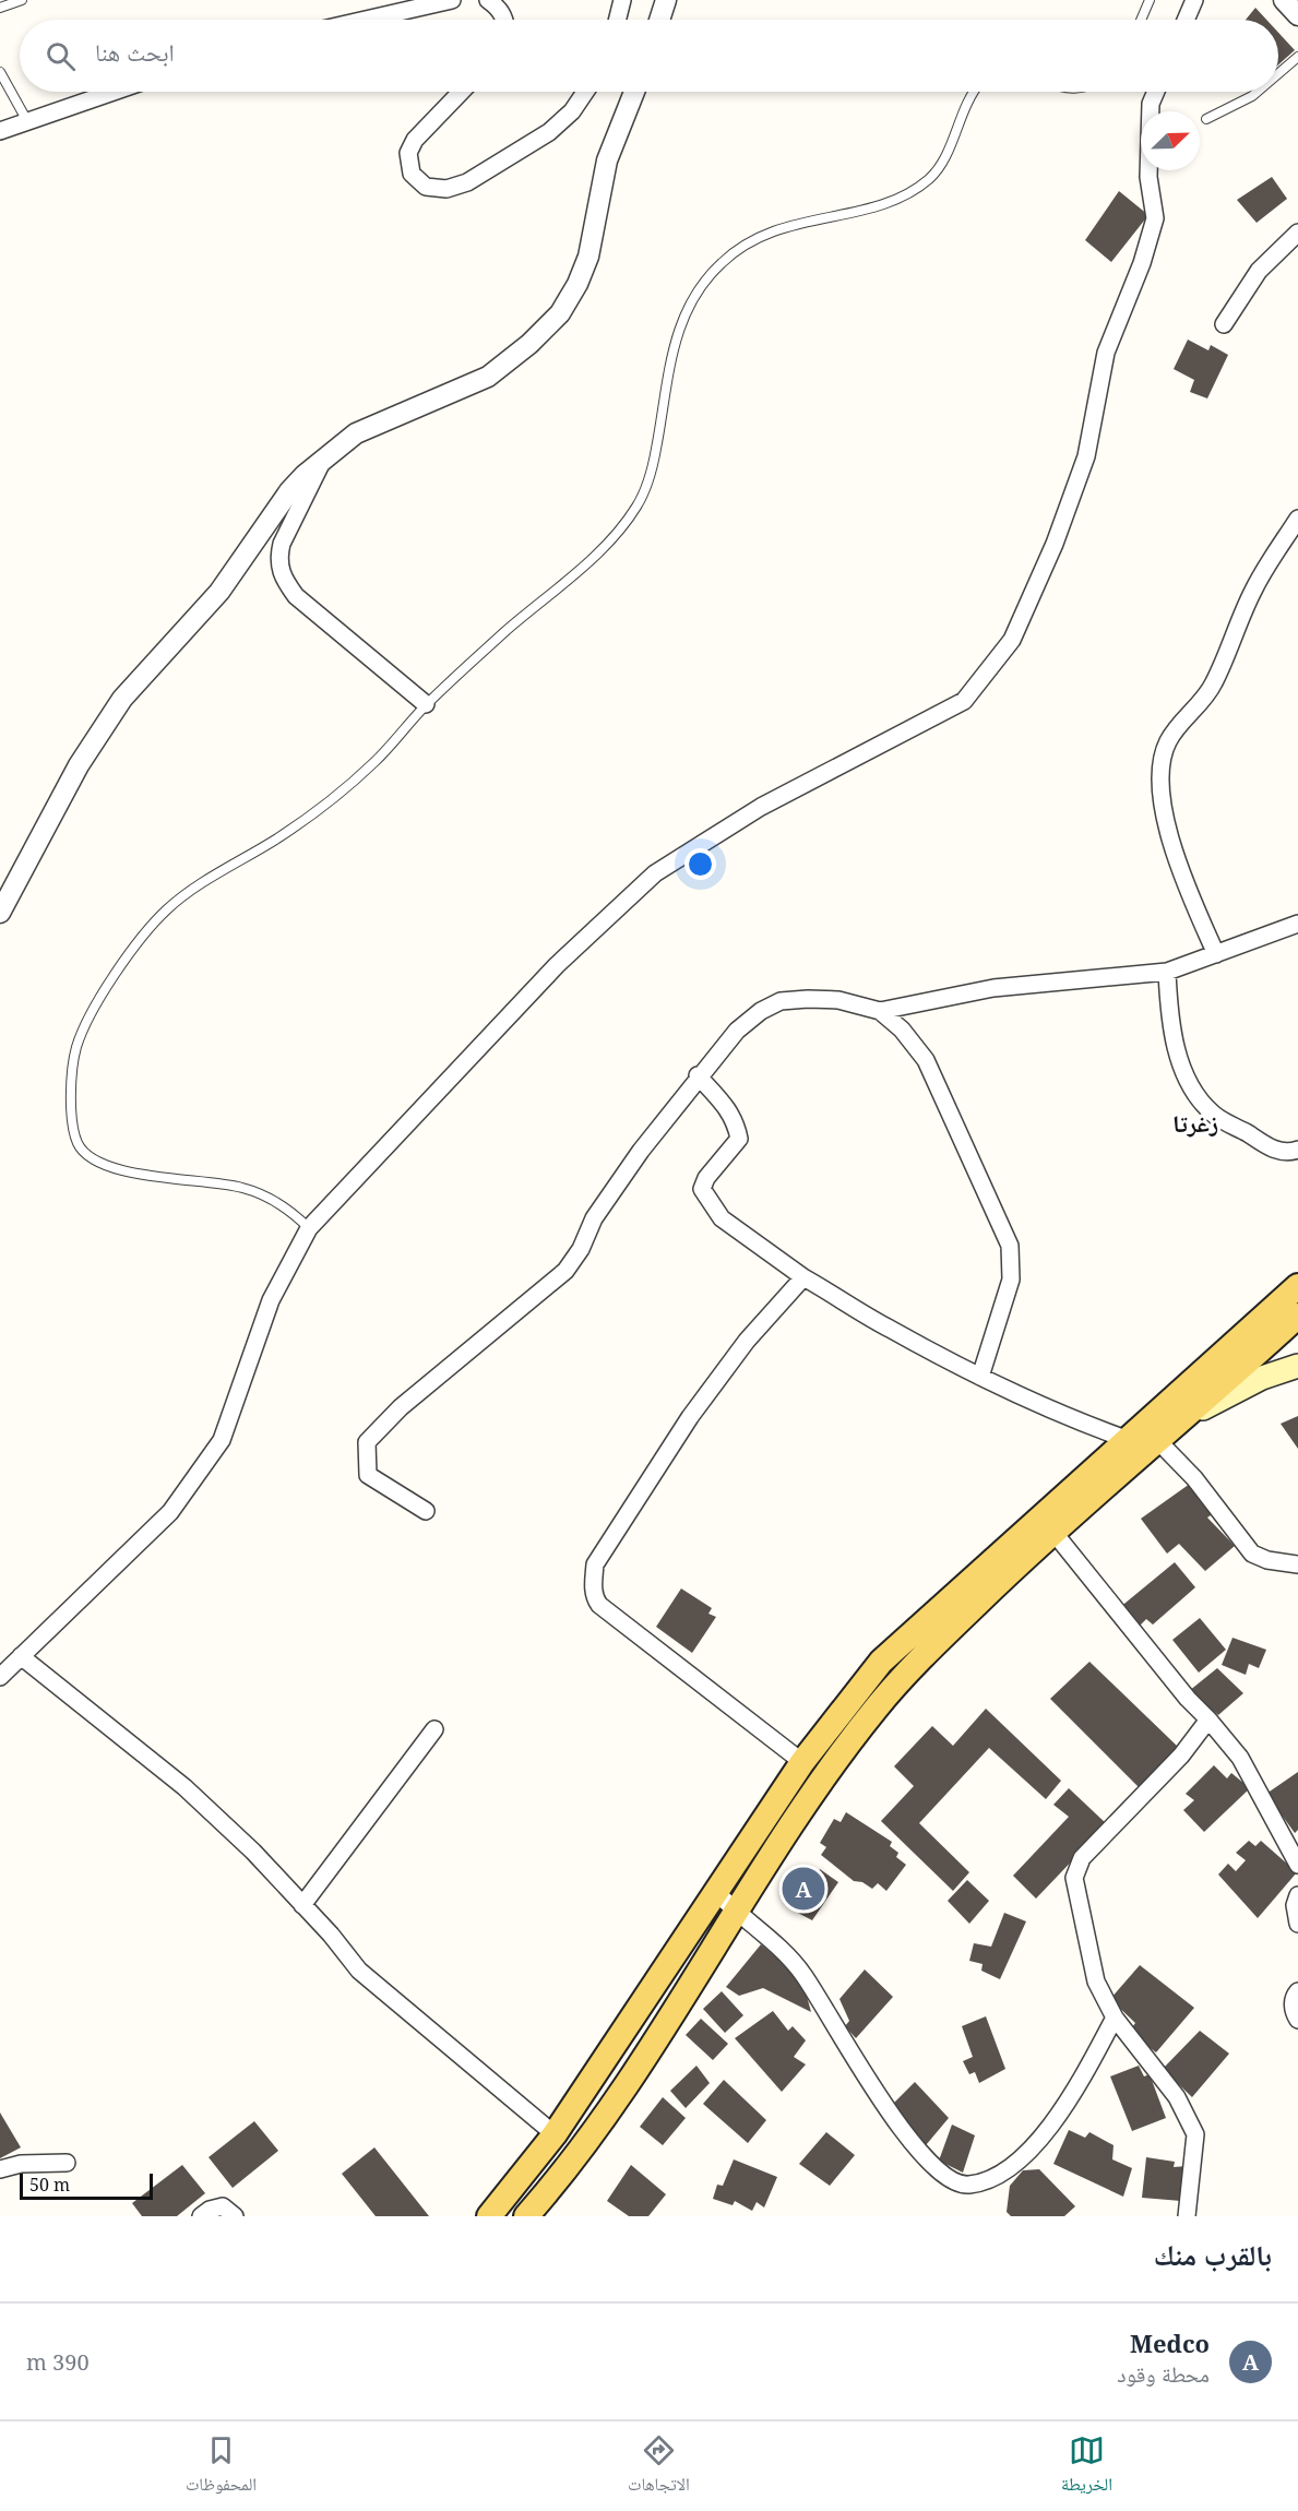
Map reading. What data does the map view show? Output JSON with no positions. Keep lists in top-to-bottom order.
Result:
{
  "districts": ["زغرتا"],
  "scale_bar": "50 m",
  "north": "top right",
  "page": {
    "search": "ابحث هنا",
    "pins": "A",
    "scale": "50 m",
    "heading": "بالقرب منك",
    "list": [
      {
        "mark": "A",
        "name": "Medco",
        "note": "محطة وقود",
        "value": "390 m"
      }
    ],
    "nav": ["الخريطة", "الاتجاهات", "المحفوظات"]
  }
}
